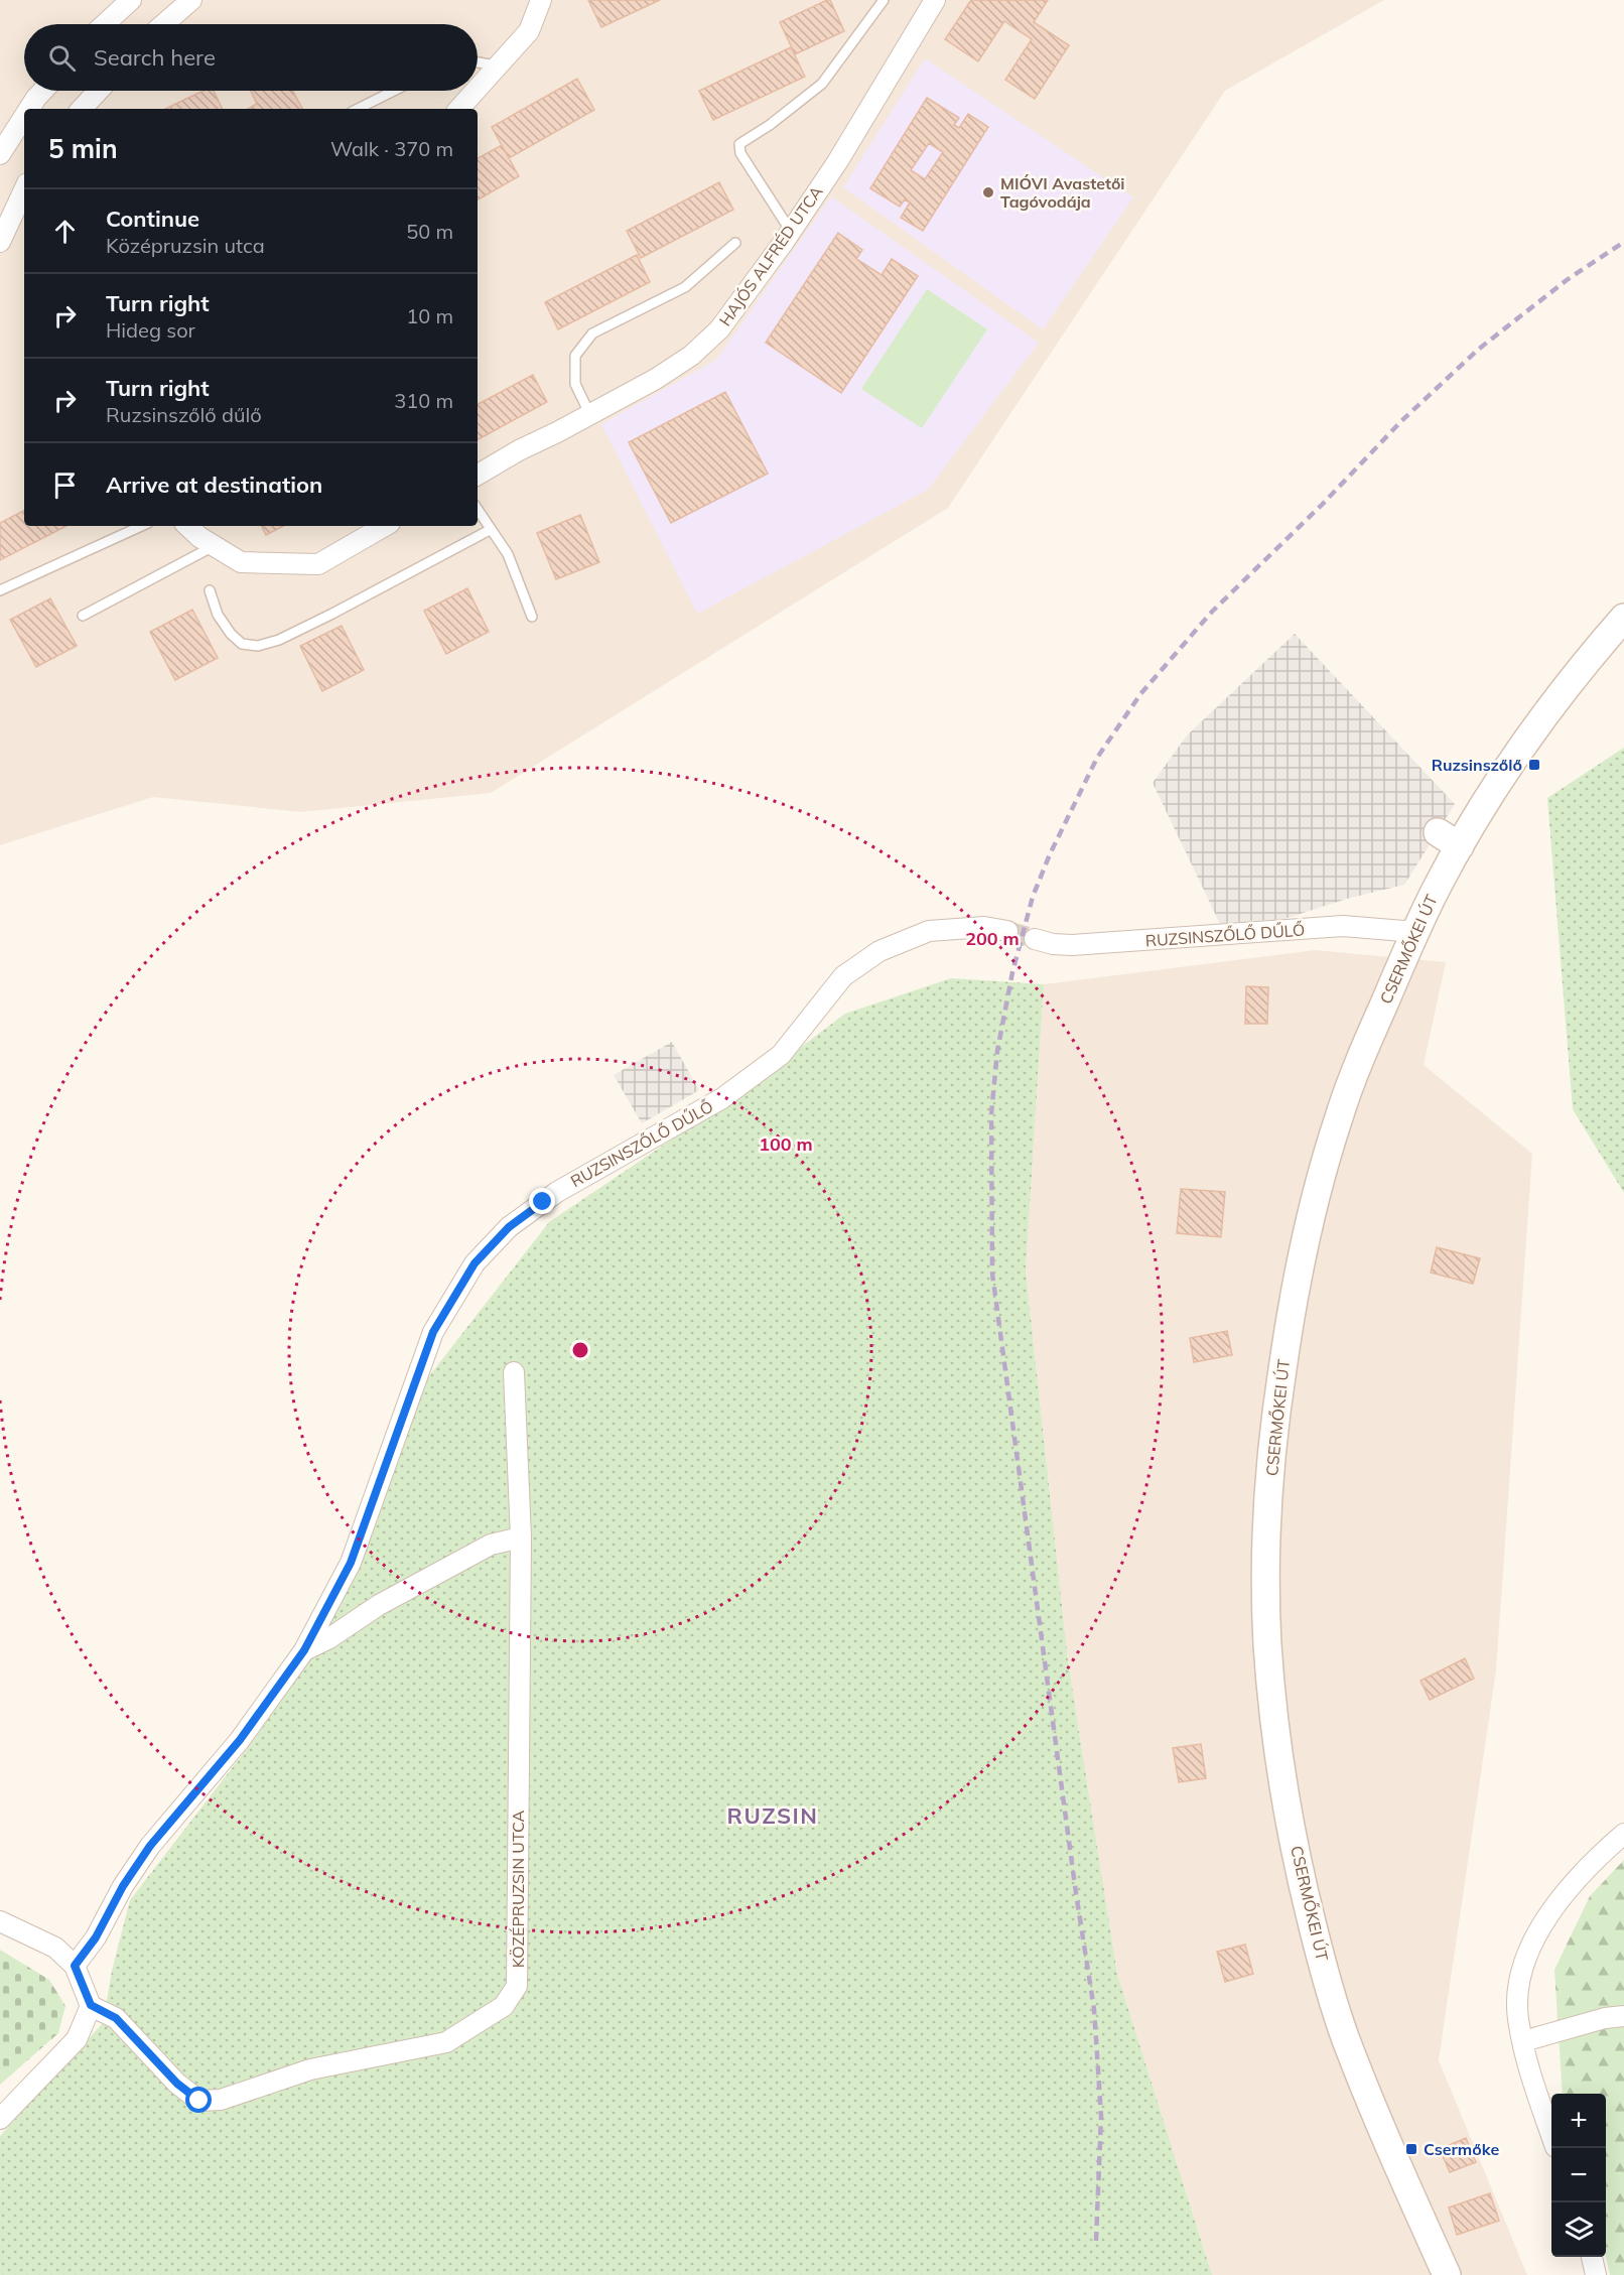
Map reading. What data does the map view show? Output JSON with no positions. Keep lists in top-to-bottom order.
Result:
{
  "streets": {
    "main road": ["CSERMŐKEI ÚT"],
    "street": ["HAJÓS ALFRÉD UTCA", "RUZSINSZŐLŐ DŰLŐ", "KÖZÉPRUZSIN UTCA"]
  },
  "crossings": [
    ["RUZSINSZŐLŐ DŰLŐ", "CSERMŐKEI ÚT"]
  ],
  "districts": ["RUZSIN"],
  "places": {
    "other": ["MIÓVI Avastetői Tagóvodája"],
    "transit": ["Ruzsinszőlő", "Csermőke"]
  },
  "page": {
    "search": "Search here",
    "heading": ["5 min", "Walk · 370 m"],
    "list": [
      ["Continue", "Középruzsin utca", "50 m"],
      ["Turn right", "Hideg sor", "10 m"],
      ["Turn right", "Ruzsinszőlő dűlő", "310 m"],
      "Arrive at destination"
    ],
    "map_buttons": ["+", "−"]
  },
  "rings": ["200 m", "100 m"]
}
